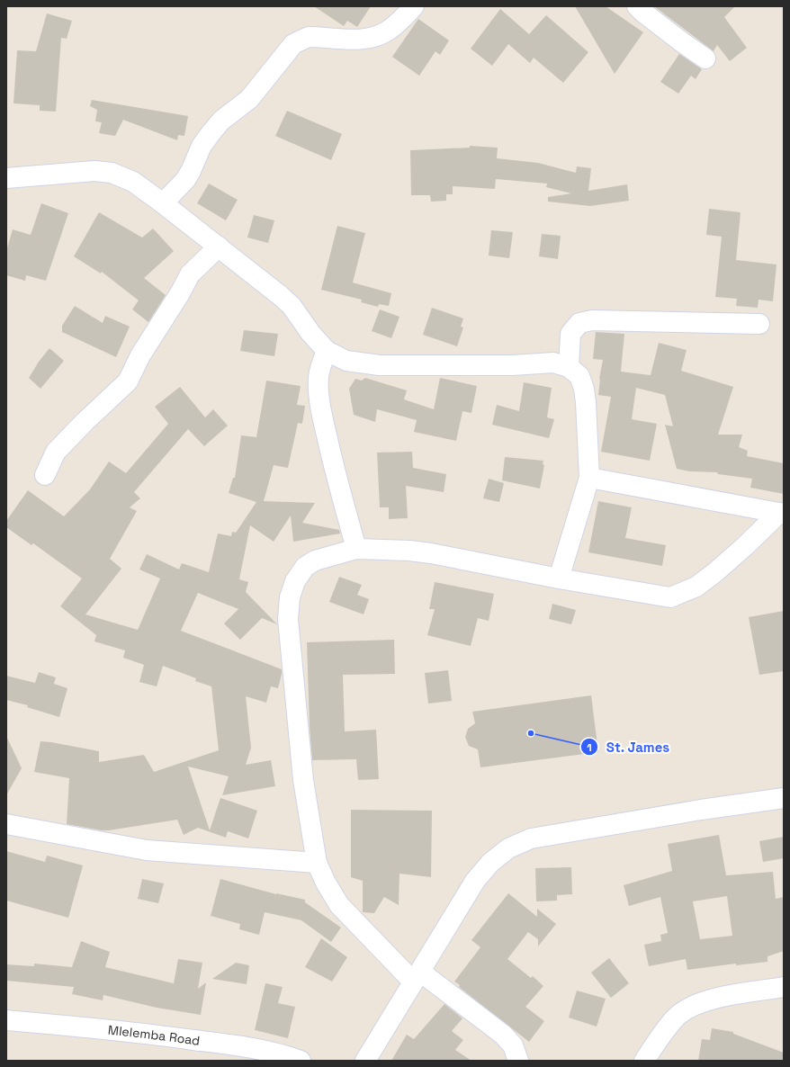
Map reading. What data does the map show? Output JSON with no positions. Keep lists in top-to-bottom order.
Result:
{
  "streets": {
    "street": ["Mlelemba Road"]
  },
  "places": ["St. James"]
}
